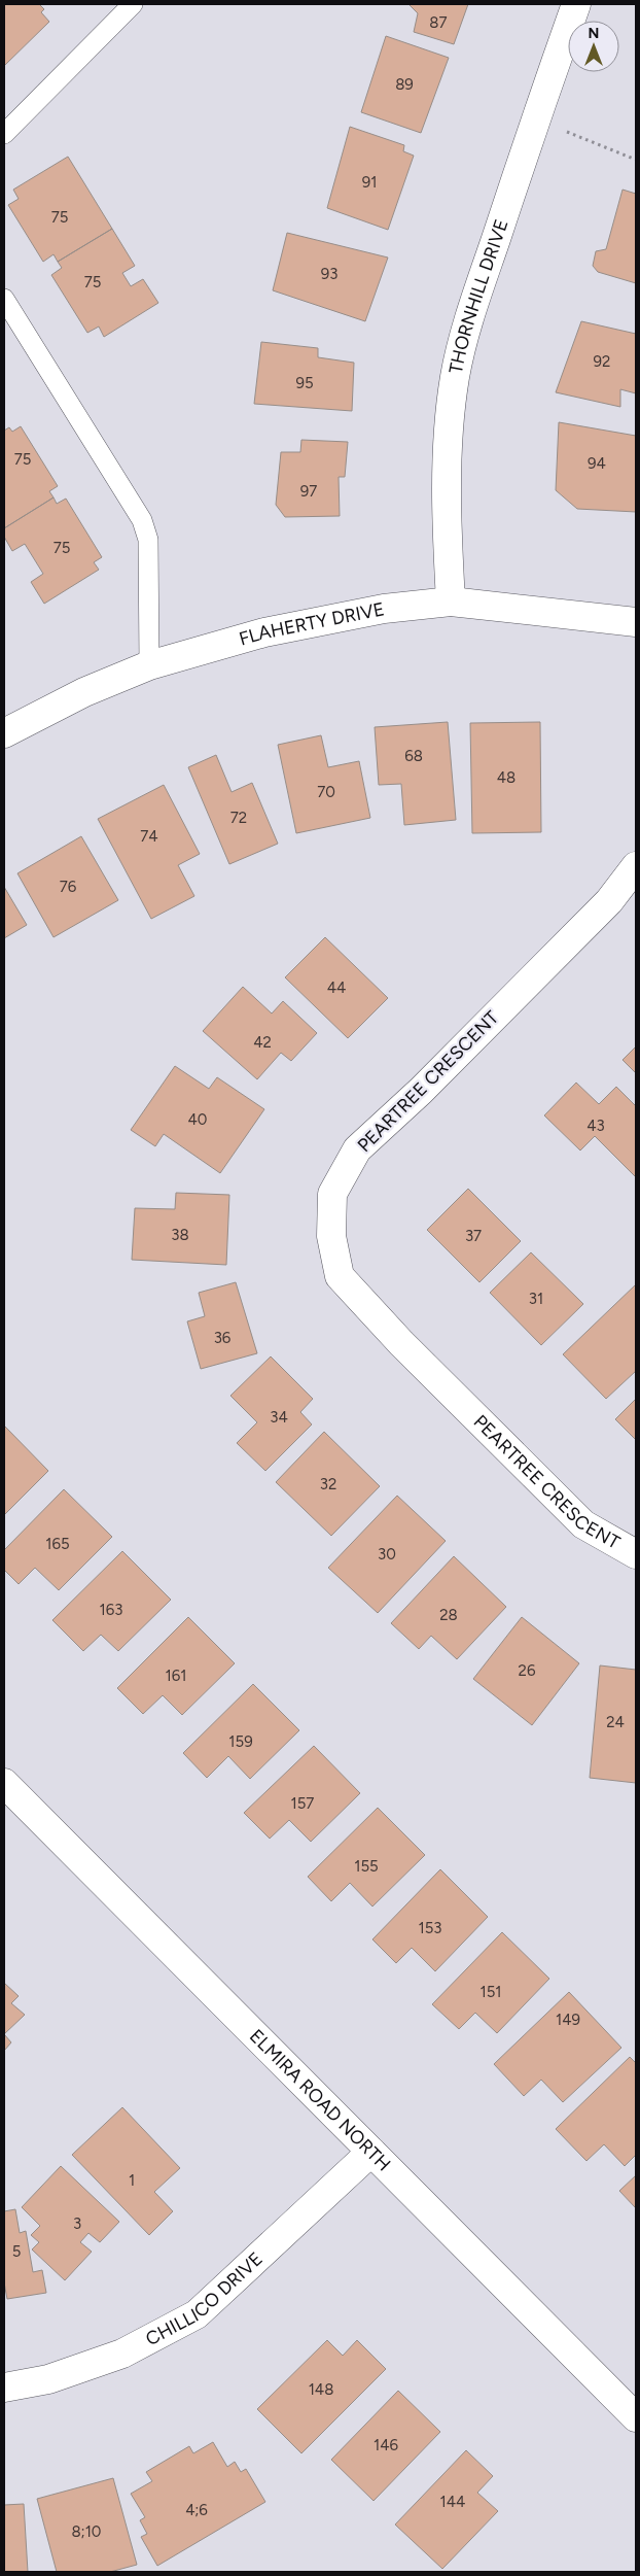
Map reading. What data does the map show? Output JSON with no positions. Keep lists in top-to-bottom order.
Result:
{
  "streets": {
    "street": [
      "THORNHILL DRIVE",
      "FLAHERTY DRIVE",
      "PEARTREE CRESCENT",
      "ELMIRA ROAD NORTH",
      "CHILLICO DRIVE"
    ]
  },
  "crossings": [
    ["THORNHILL DRIVE", "FLAHERTY DRIVE"],
    ["ELMIRA ROAD NORTH", "CHILLICO DRIVE"]
  ],
  "house_numbers": [
    "87",
    "89",
    "91",
    "75",
    "93",
    "75",
    "92",
    "95",
    "75",
    "94",
    "97",
    "75",
    "68",
    "48",
    "70",
    "72",
    "74",
    "76",
    "44",
    "42",
    "40",
    "43",
    "38",
    "37",
    "31",
    "36",
    "34",
    "32",
    "165",
    "30",
    "163",
    "28",
    "26",
    "161",
    "24",
    "159",
    "157",
    "155",
    "153",
    "151",
    "149",
    "1",
    "3",
    "5",
    "148",
    "146",
    "144",
    "4;6",
    "8;10"
  ],
  "north": "top"
}
